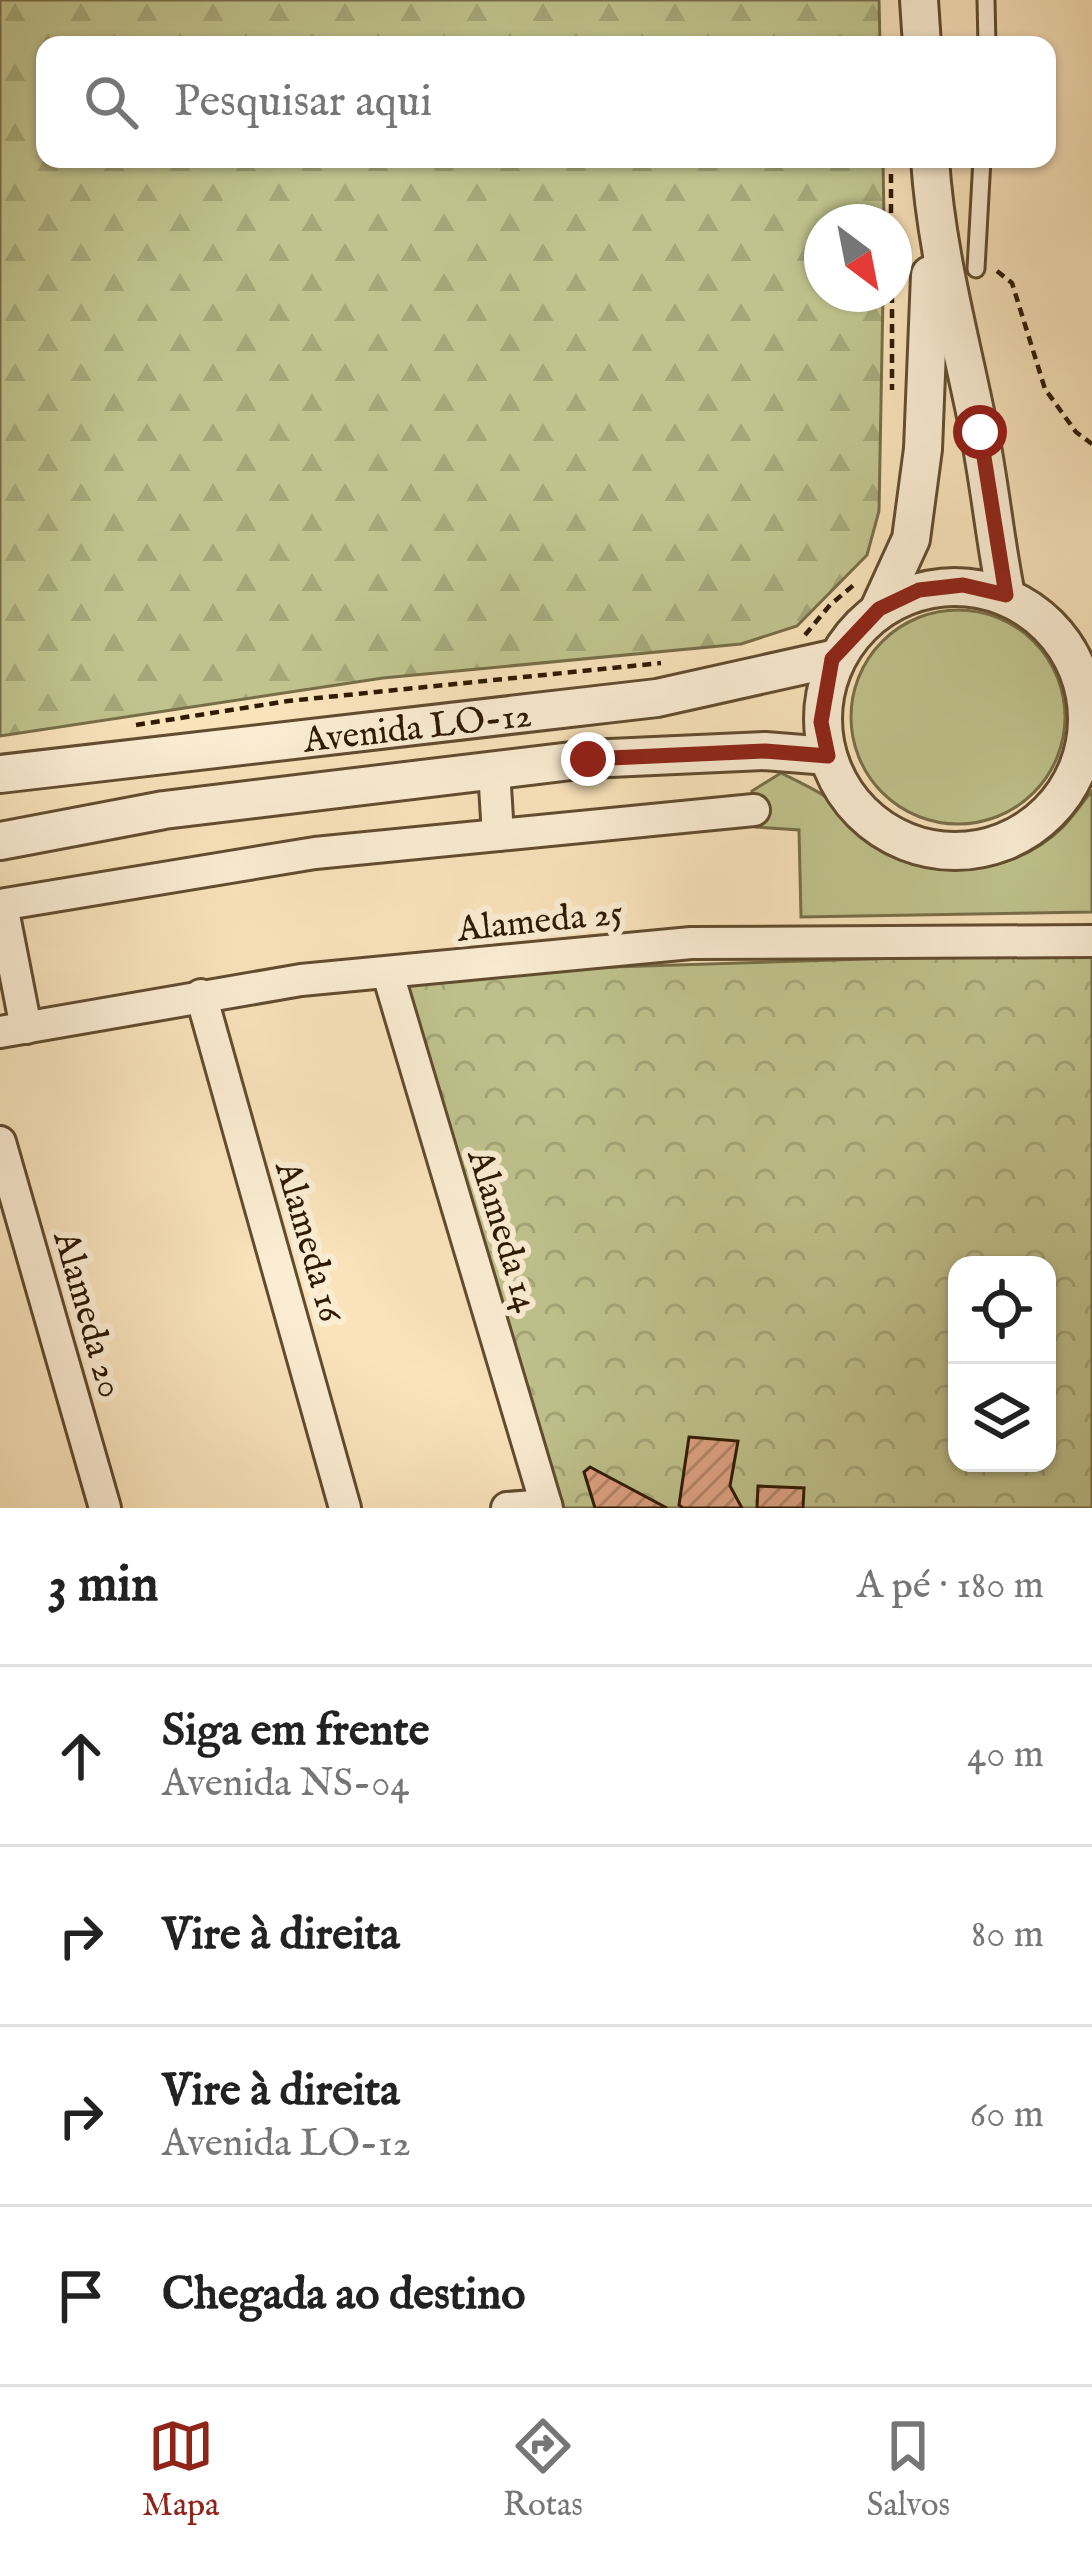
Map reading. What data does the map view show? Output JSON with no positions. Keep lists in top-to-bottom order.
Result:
{
  "streets": {
    "street": [
      "Avenida LO-12",
      "Alameda 25",
      "Alameda 14",
      "Alameda 16",
      "Alameda 20"
    ]
  },
  "crossings": [
    ["Alameda 25", "Alameda 14"],
    ["Alameda 25", "Alameda 16"]
  ],
  "north": "bottom right",
  "page": {
    "search": "Pesquisar aqui",
    "heading": ["3 min", "A pé · 180 m"],
    "list": [
      ["Siga em frente", "Avenida NS-04", "40 m"],
      ["Vire à direita", "80 m"],
      ["Vire à direita", "Avenida LO-12", "60 m"],
      "Chegada ao destino"
    ],
    "nav": ["Mapa", "Rotas", "Salvos"]
  }
}
